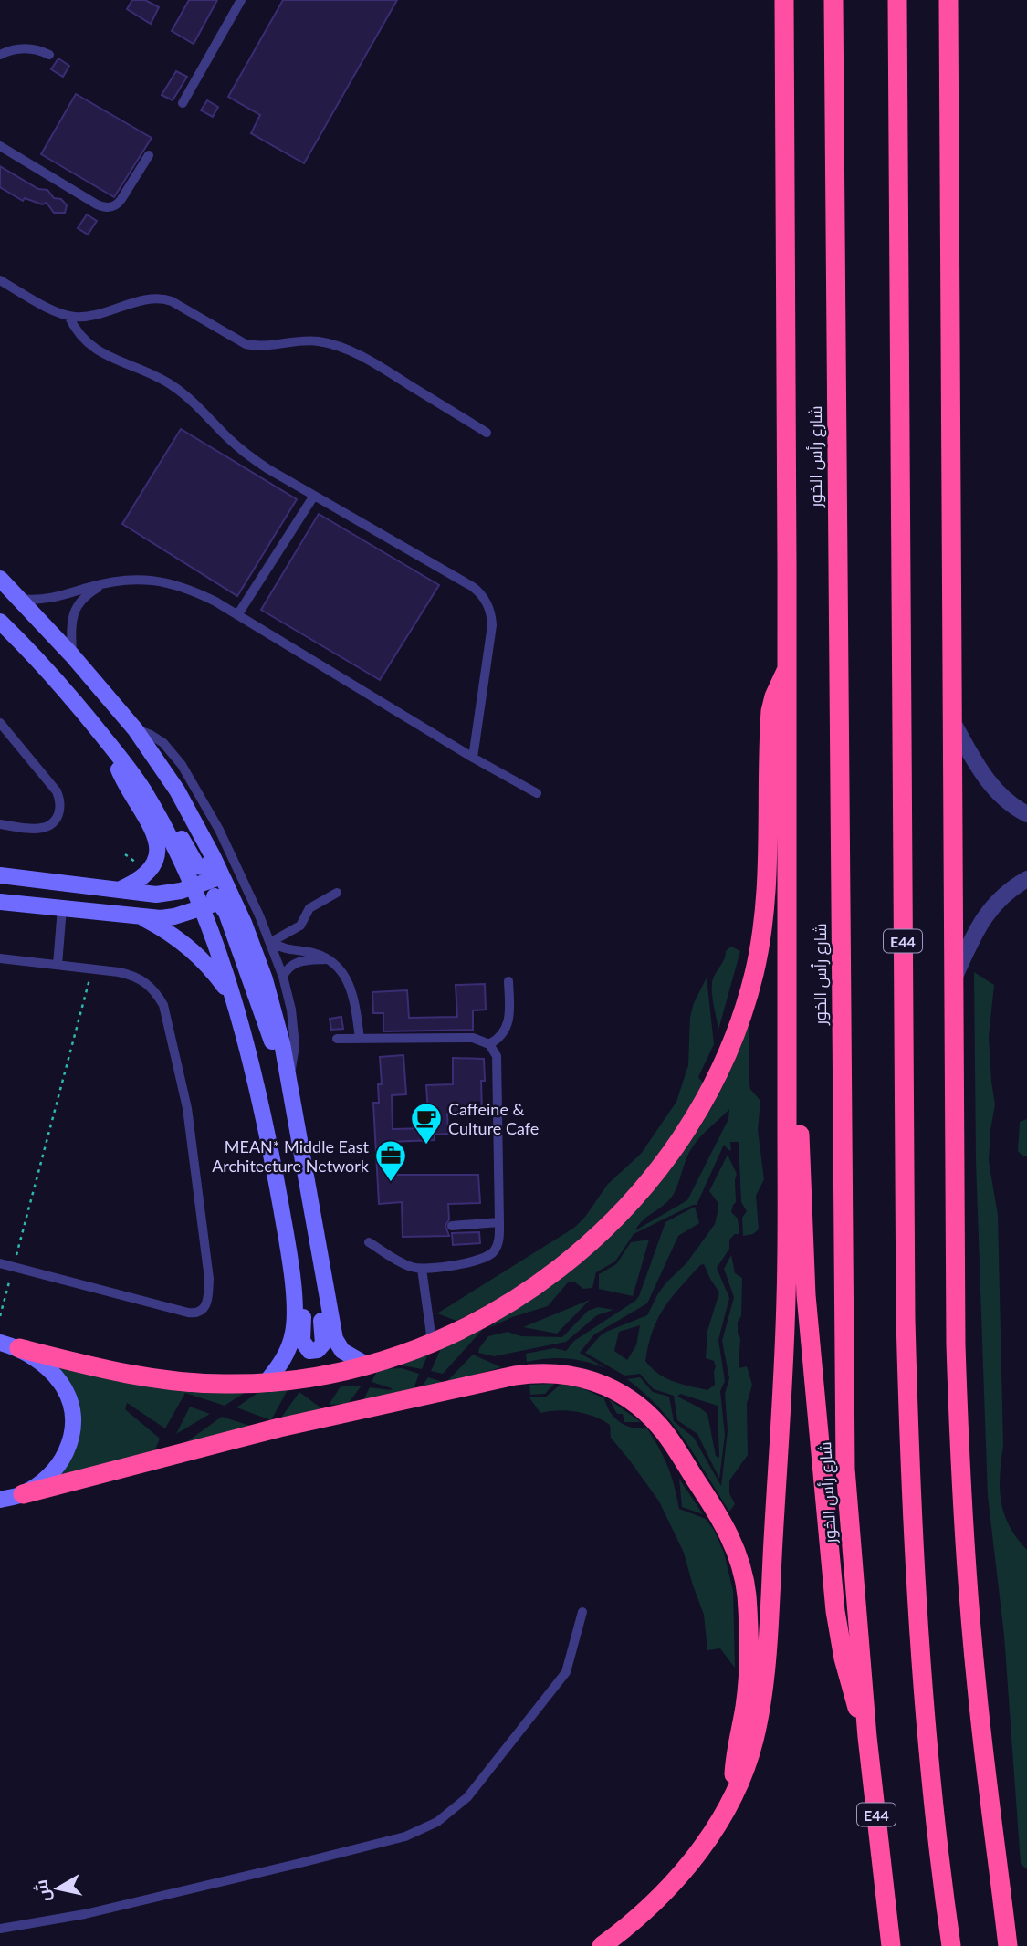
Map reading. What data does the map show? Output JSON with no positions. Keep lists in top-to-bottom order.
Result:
{
  "streets": {
    "highway": ["شارع رأس الخور", "E44"]
  },
  "places": {
    "cafe": ["Caffeine & Culture Cafe"],
    "office": ["MEAN* Middle East Architecture Network"]
  },
  "north": "left"
}
